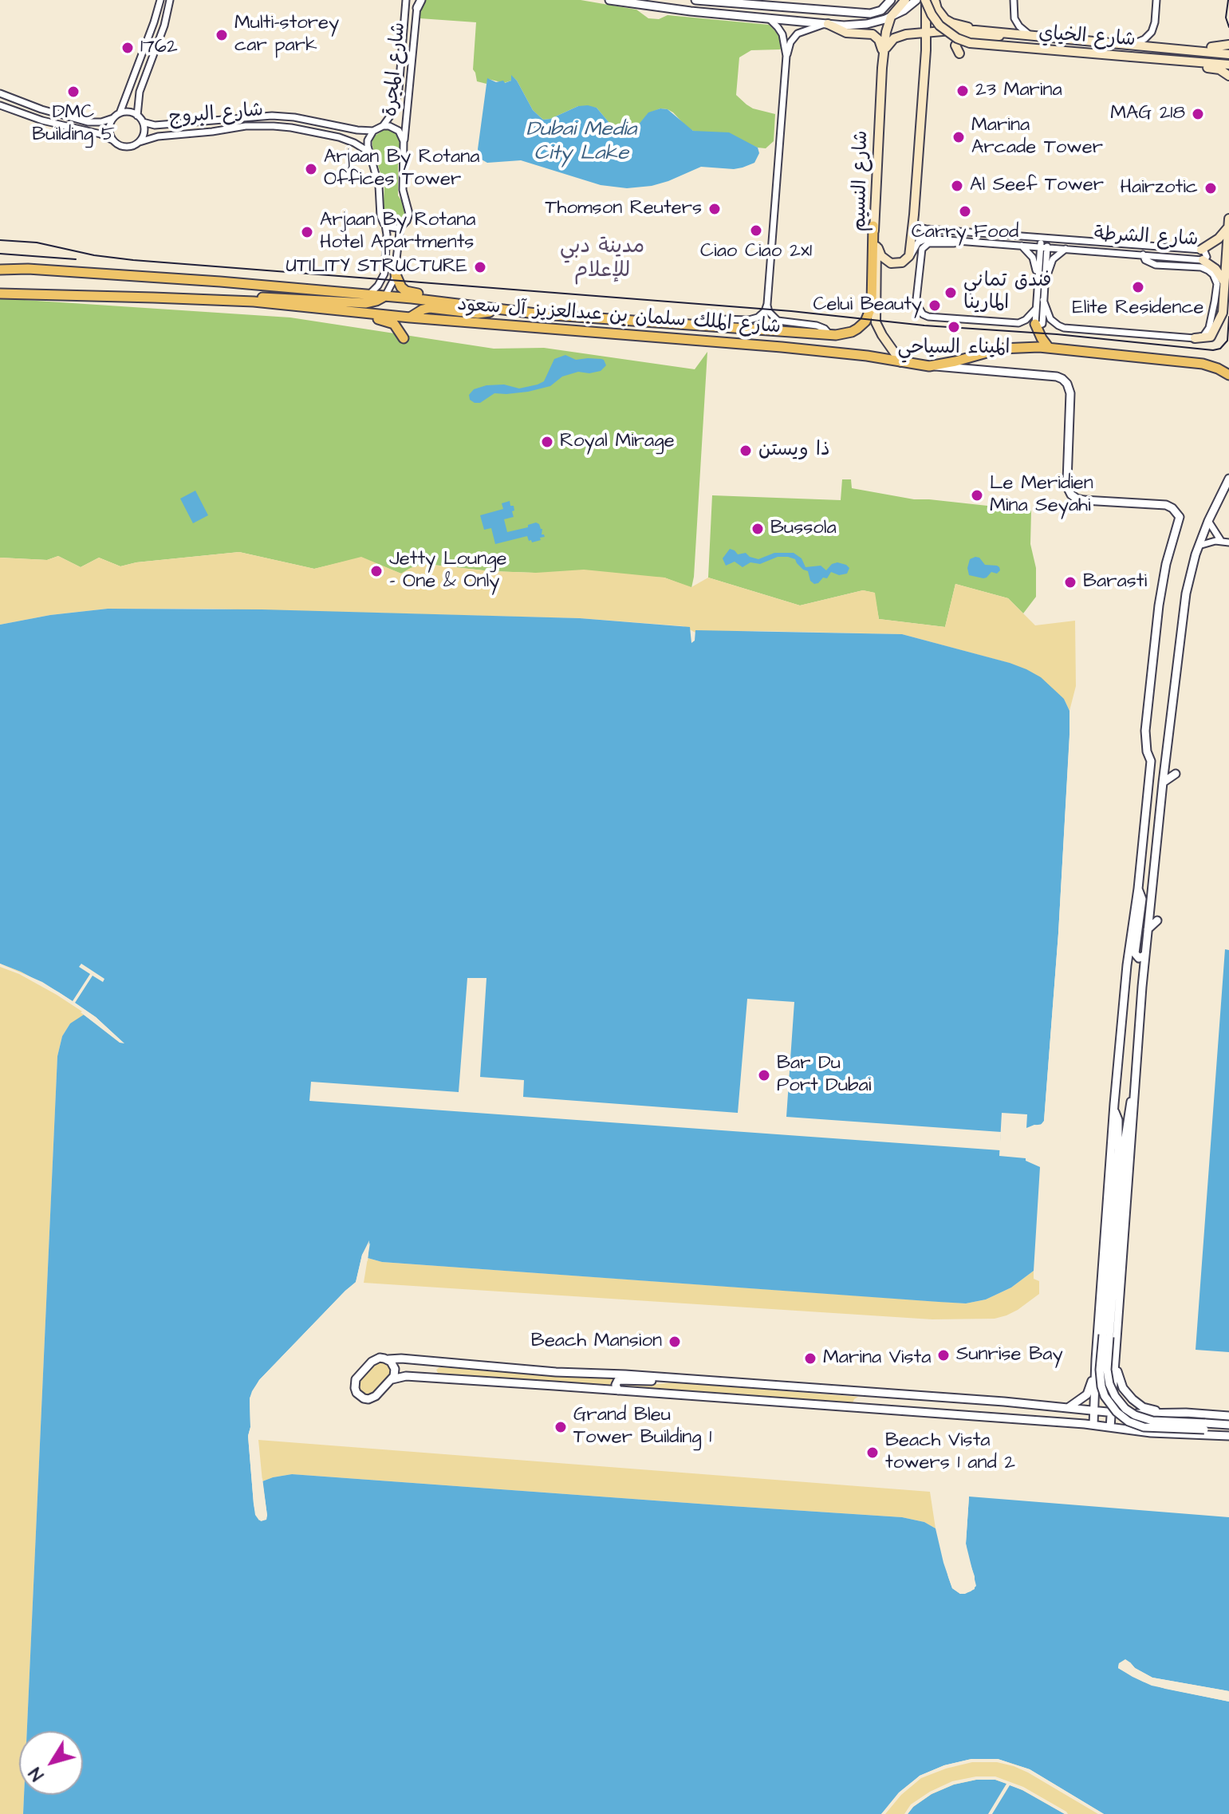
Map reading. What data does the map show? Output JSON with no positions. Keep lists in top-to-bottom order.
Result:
{
  "streets": {
    "main road": ["شارع الخياي", "شارع النسيم", "شارع الملك سلمان بن عبدالعزيز آل سعود"],
    "street": ["شارع المجرة", "شارع البروج", "شارع الشرطة"]
  },
  "crossings": [
    ["شارع النسيم", "شارع الملك سلمان بن عبدالعزيز آل سعود"]
  ],
  "districts": ["مدينة دبي للإعلام"],
  "water": ["Dubai Media City Lake"],
  "places": [
    "Multi-storey car park",
    "1762",
    "23 Marina",
    "DMC Building 5",
    "MAG 218",
    "Marina Arcade Tower",
    "Arjaan By Rotana Offices Tower",
    "Al Seef Tower",
    "Hairzotic",
    "Thomson Reuters",
    "Carry Food",
    "Ciao Ciao 2x1",
    "Arjaan By Rotana Hotel Apartments",
    "UTILITY STRUCTURE",
    "Elite Residence",
    "فندق تماني المارينا",
    "Celui Beauty",
    "الميناء السياحي",
    "Royal Mirage",
    "ذا ويستن",
    "Le Meridien Mina Seyahi",
    "Bussola",
    "Jetty Lounge - One & Only",
    "Barasti",
    "Bar Du Port Dubai",
    "Beach Mansion",
    "Sunrise Bay",
    "Marina Vista",
    "Grand Bleu Tower Building 1",
    "Beach Vista towers 1 and 2"
  ],
  "north": "bottom left"
}
